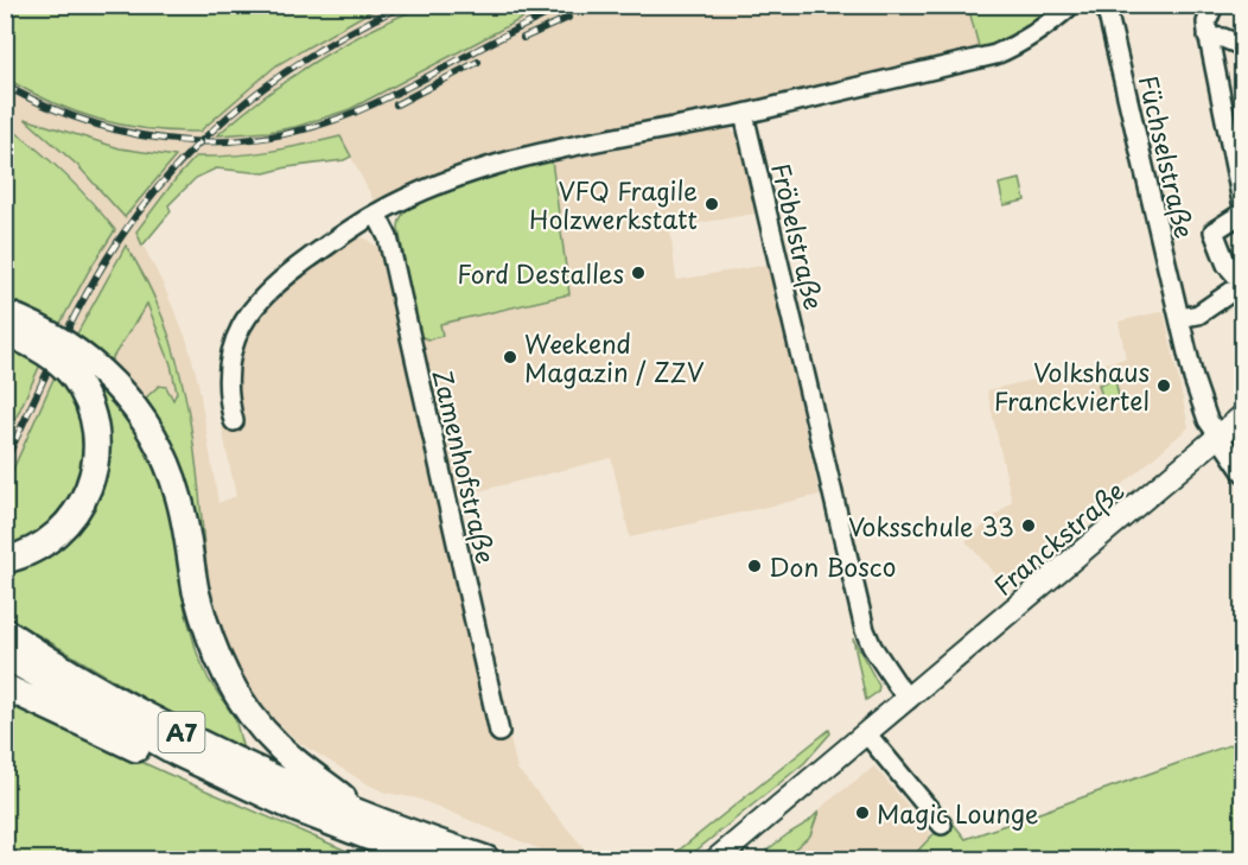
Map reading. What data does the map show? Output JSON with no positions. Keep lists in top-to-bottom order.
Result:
{
  "streets": {
    "highway": ["A7"],
    "main road": ["Franckstraße"],
    "street": ["Füchselstraße", "Fröbelstraße", "Zamenhofstraße"]
  },
  "crossings": [
    ["Füchselstraße", "Franckstraße"],
    ["Fröbelstraße", "Franckstraße"]
  ],
  "places": [
    "VFQ Fragile Holzwerkstatt",
    "Ford Destalles",
    "Weekend Magazin / ZZV",
    "Volkshaus Franckviertel",
    "Voksschule 33",
    "Don Bosco",
    "Magic Lounge"
  ]
}
